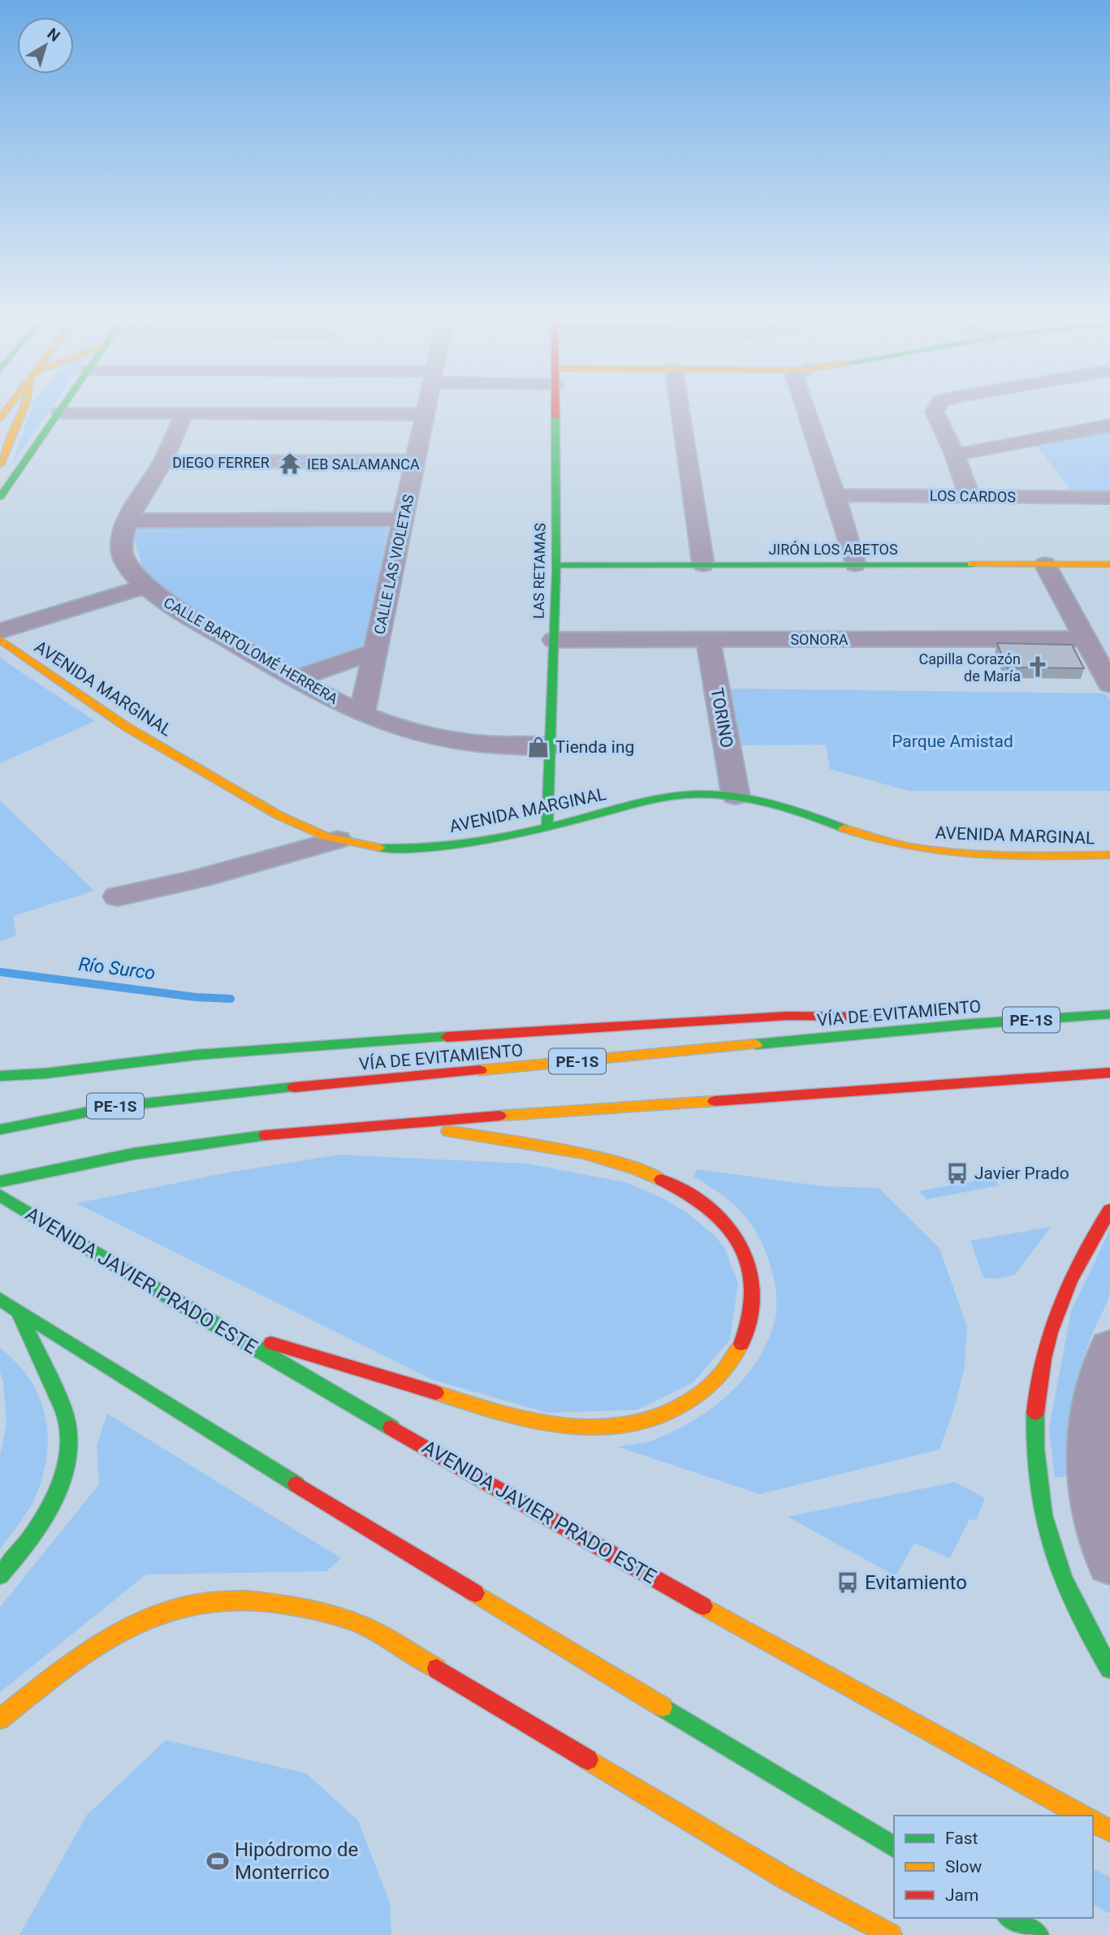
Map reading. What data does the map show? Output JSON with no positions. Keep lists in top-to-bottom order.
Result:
{
  "streets": {
    "main road": [
      "JIRÓN LOS ABETOS",
      "LAS RETAMAS",
      "AVENIDA MARGINAL",
      "VÍA DE EVITAMIENTO",
      "PE-1S",
      "AVENIDA JAVIER PRADO ESTE"
    ],
    "street": [
      "DIEGO FERRER",
      "LOS CARDOS",
      "CALLE LAS VIOLETAS",
      "SONORA",
      "CALLE BARTOLOMÉ HERRERA",
      "TORINO"
    ]
  },
  "crossings": [
    ["DIEGO FERRER", "CALLE LAS VIOLETAS"],
    ["DIEGO FERRER", "CALLE BARTOLOMÉ HERRERA"],
    ["JIRÓN LOS ABETOS", "LAS RETAMAS"],
    ["CALLE LAS VIOLETAS", "CALLE BARTOLOMÉ HERRERA"],
    ["LAS RETAMAS", "SONORA"],
    ["LAS RETAMAS", "CALLE BARTOLOMÉ HERRERA"],
    ["LAS RETAMAS", "AVENIDA MARGINAL"],
    ["SONORA", "TORINO"],
    ["AVENIDA MARGINAL", "TORINO"]
  ],
  "water": ["Río Surco"],
  "parks": ["Parque Amistad"],
  "places": {
    "temple": ["IEB SALAMANCA"],
    "church": ["Capilla Corazón de María"],
    "shop": ["Tienda ing"],
    "bus stop": ["Javier Prado", "Evitamiento"],
    "sports": ["Hipódromo de Monterrico"]
  },
  "legend": ["Fast", "Slow", "Jam"],
  "north": "top right"
}
